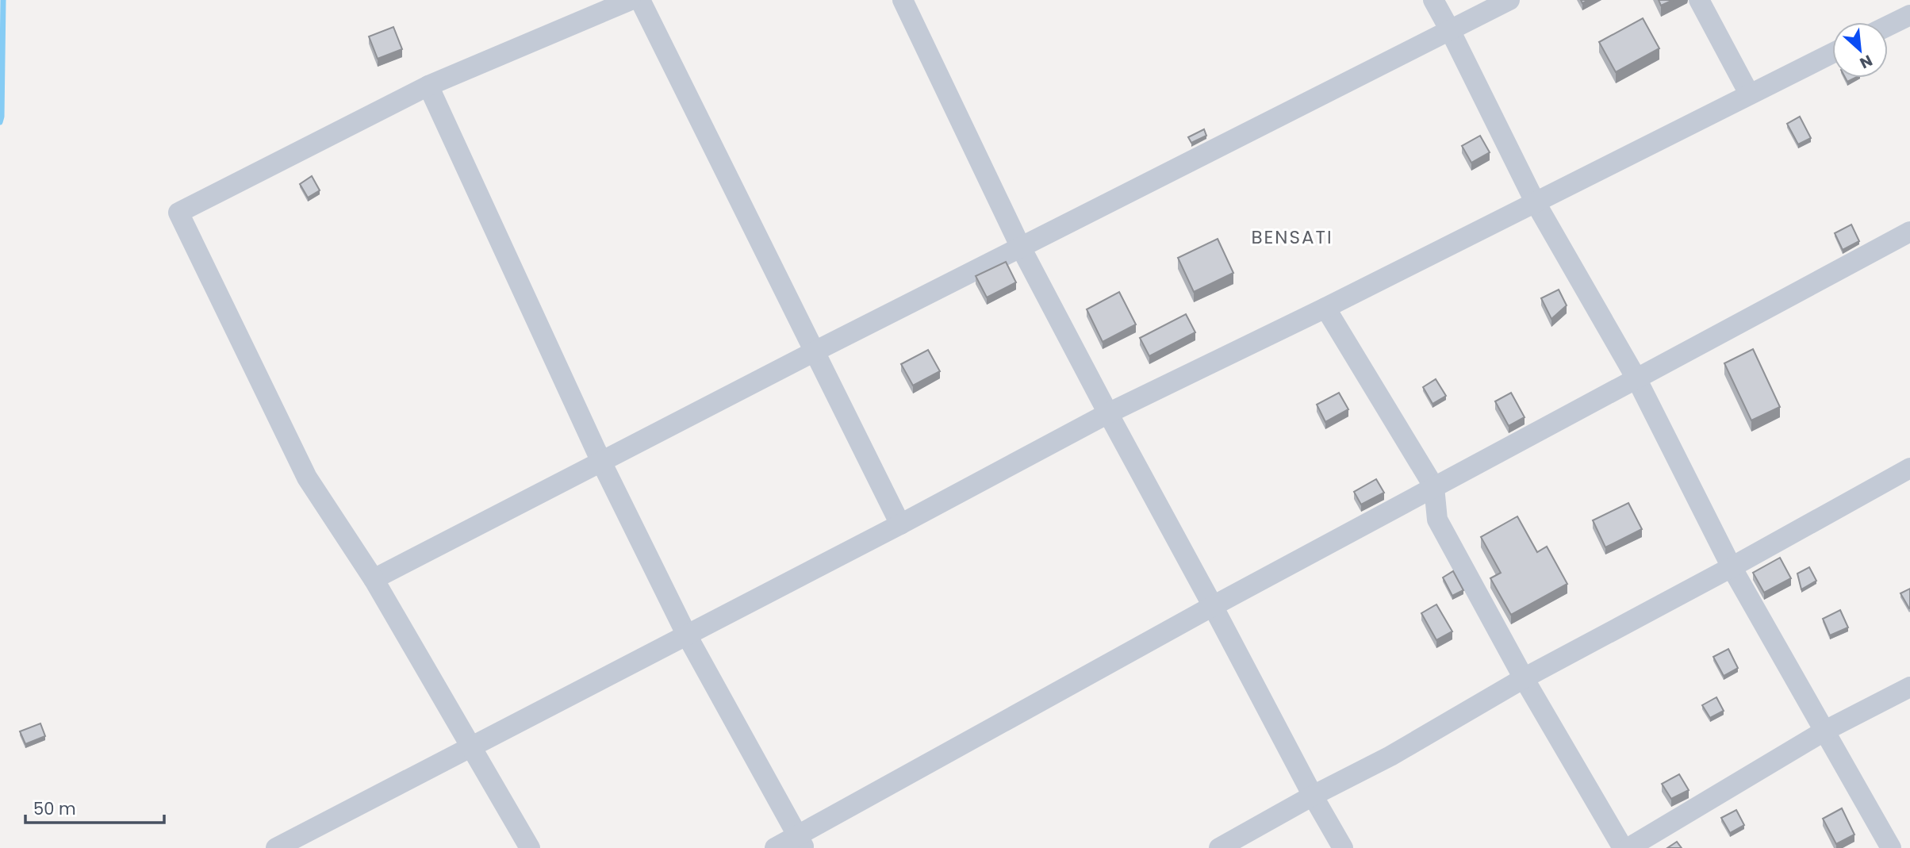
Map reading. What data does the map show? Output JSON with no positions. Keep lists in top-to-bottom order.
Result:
{
  "districts": ["BENSATI"],
  "scale_bar": "50 m",
  "north": "bottom right"
}
